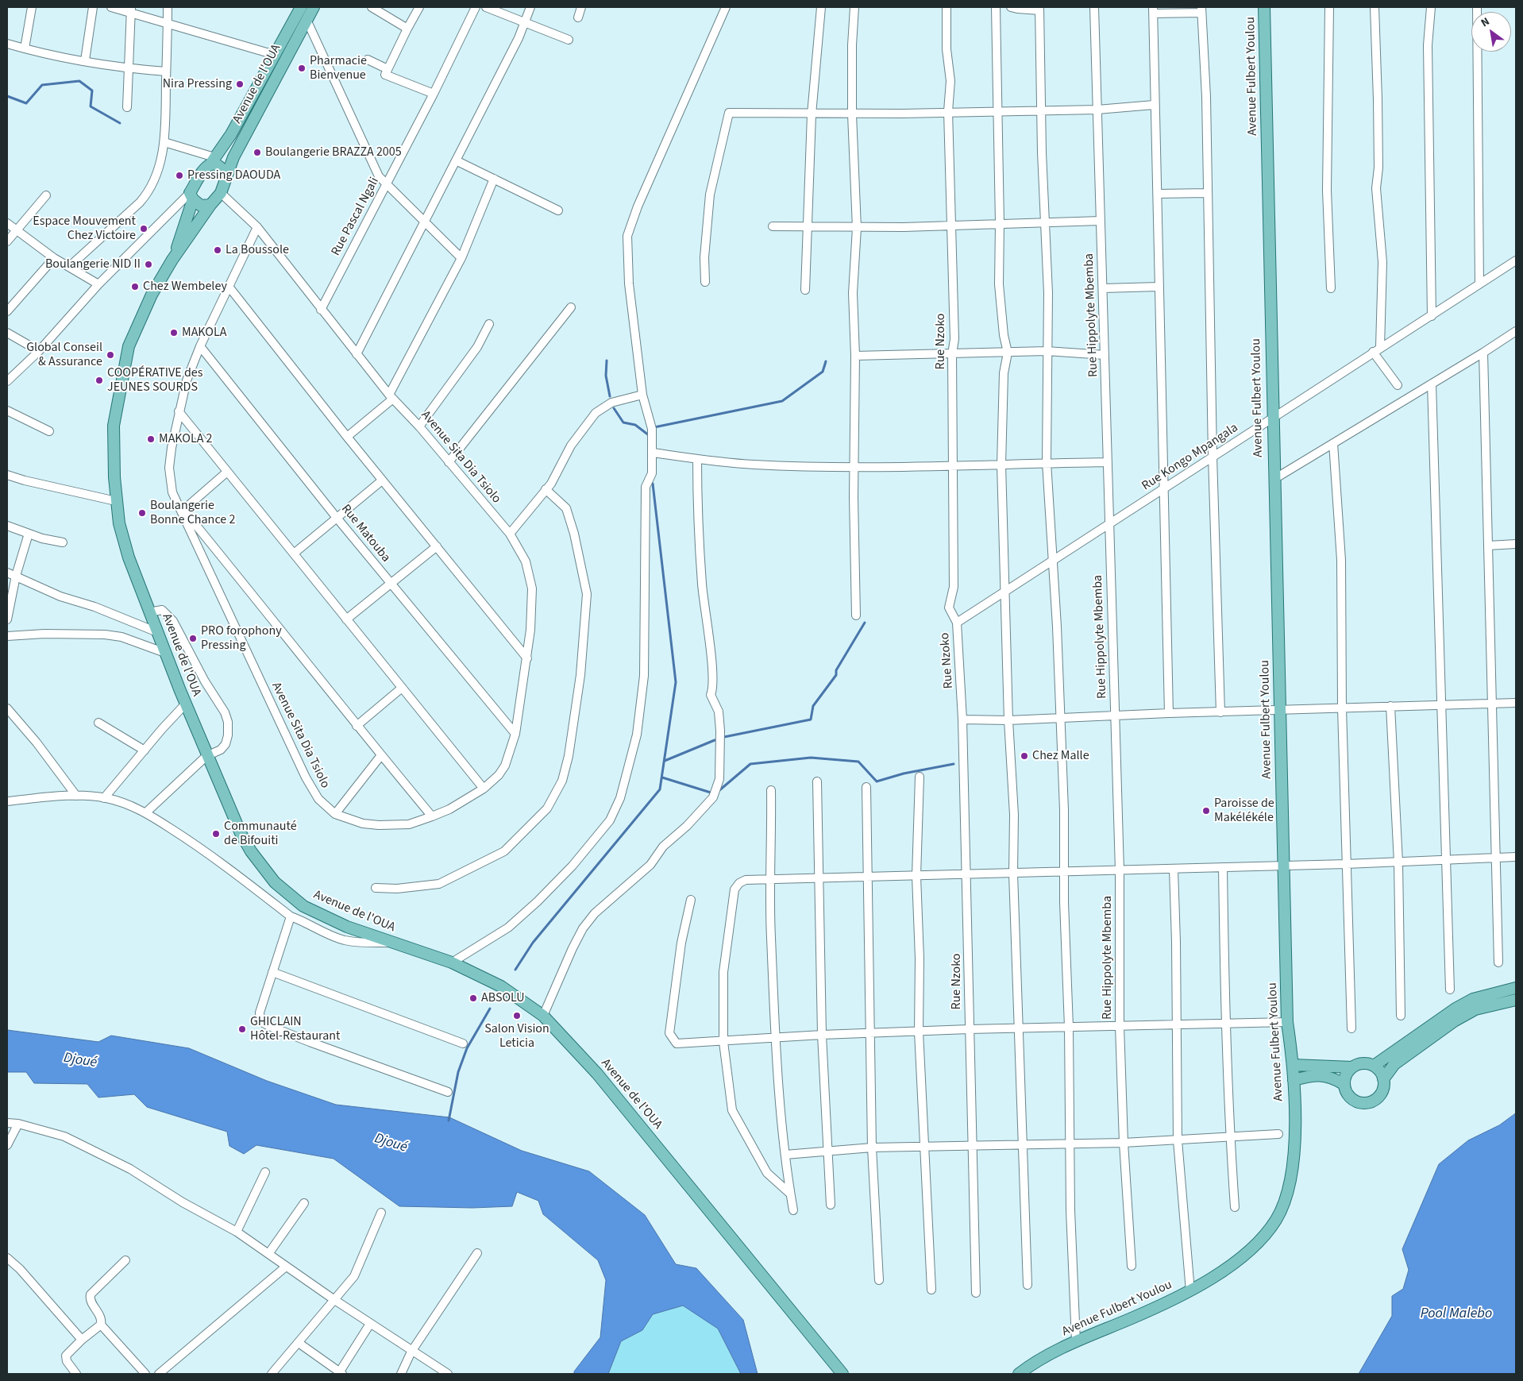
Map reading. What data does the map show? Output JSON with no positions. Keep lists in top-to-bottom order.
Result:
{
  "streets": {
    "main road": ["Avenue Fulbert Youlou", "Avenue de l'OUA"],
    "street": [
      "Rue Pascal Ngali",
      "Rue Hippolyte Mbemba",
      "Rue Nzoko",
      "Avenue Sita Dia Tsiolo",
      "Rue Kongo Mpangala",
      "Rue Matouba"
    ]
  },
  "crossings": [
    ["Avenue Fulbert Youlou", "Rue Kongo Mpangala"],
    ["Avenue de l'OUA", "Avenue Sita Dia Tsiolo"],
    ["Rue Pascal Ngali", "Avenue Sita Dia Tsiolo"],
    ["Rue Hippolyte Mbemba", "Rue Kongo Mpangala"],
    ["Rue Nzoko", "Rue Kongo Mpangala"],
    ["Avenue Sita Dia Tsiolo", "Rue Matouba"]
  ],
  "water": ["Djoué", "Pool Malebo"],
  "places": [
    "Pharmacie Bienvenue",
    "Nira Pressing",
    "Boulangerie BRAZZA 2005",
    "Pressing DAOUDA",
    "Espace Mouvement Chez Victoire",
    "La Boussole",
    "Boulangerie NID II",
    "Chez Wembeley",
    "MAKOLA",
    "Global Conseil & Assurance",
    "COOPÉRATIVE des JEUNES SOURDS",
    "MAKOLA 2",
    "Boulangerie Bonne Chance 2",
    "PRO forophony Pressing",
    "Chez Malle",
    "Paroisse de Makélékéle",
    "Communauté de Bifouiti",
    "ABSOLU",
    "Salon Vision Leticia",
    "GHICLAIN Hôtel-Restaurant"
  ],
  "north": "top left"
}
